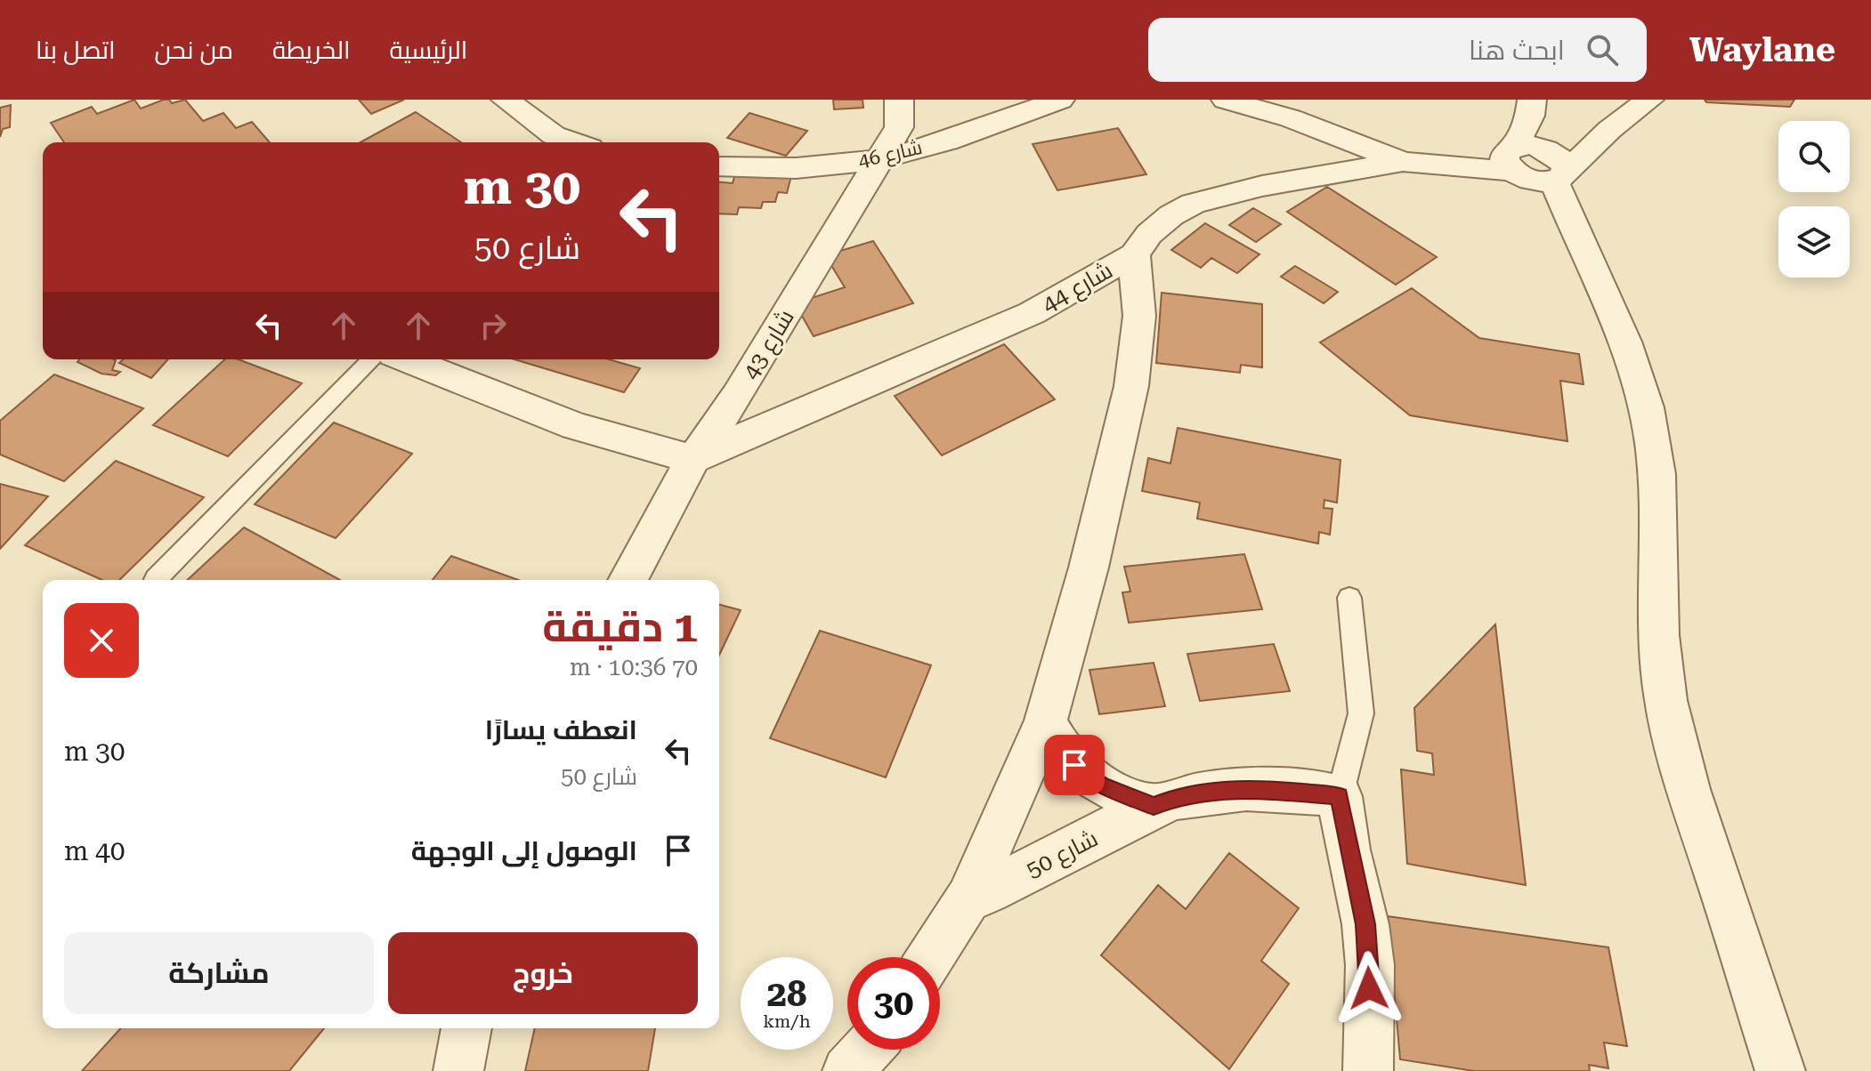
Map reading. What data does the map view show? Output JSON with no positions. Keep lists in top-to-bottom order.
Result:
{
  "streets": {
    "street": [
      "شارع 46",
      "شارع 44",
      "شارع 43",
      "شارع 50"
    ]
  },
  "crossings": [
    ["شارع 46", "شارع 43"],
    ["شارع 44", "شارع 43"]
  ],
  "page": {
    "header": "Waylane",
    "search": "ابحث هنا",
    "nav": [
      "الرئيسية",
      "الخريطة",
      "من نحن",
      "اتصل بنا"
    ],
    "turn": ["30 m", "شارع 50"],
    "heading": ["1 دقيقة", "70 m · 10:36"],
    "list": [
      {
        "name": "انعطف يسارًا",
        "note": "شارع 50",
        "value": "30 m"
      },
      {
        "name": "الوصول إلى الوجهة",
        "value": "40 m"
      }
    ],
    "buttons": ["خروج", "مشاركة"],
    "speed": "28 km/h",
    "limit": "30"
  }
}
